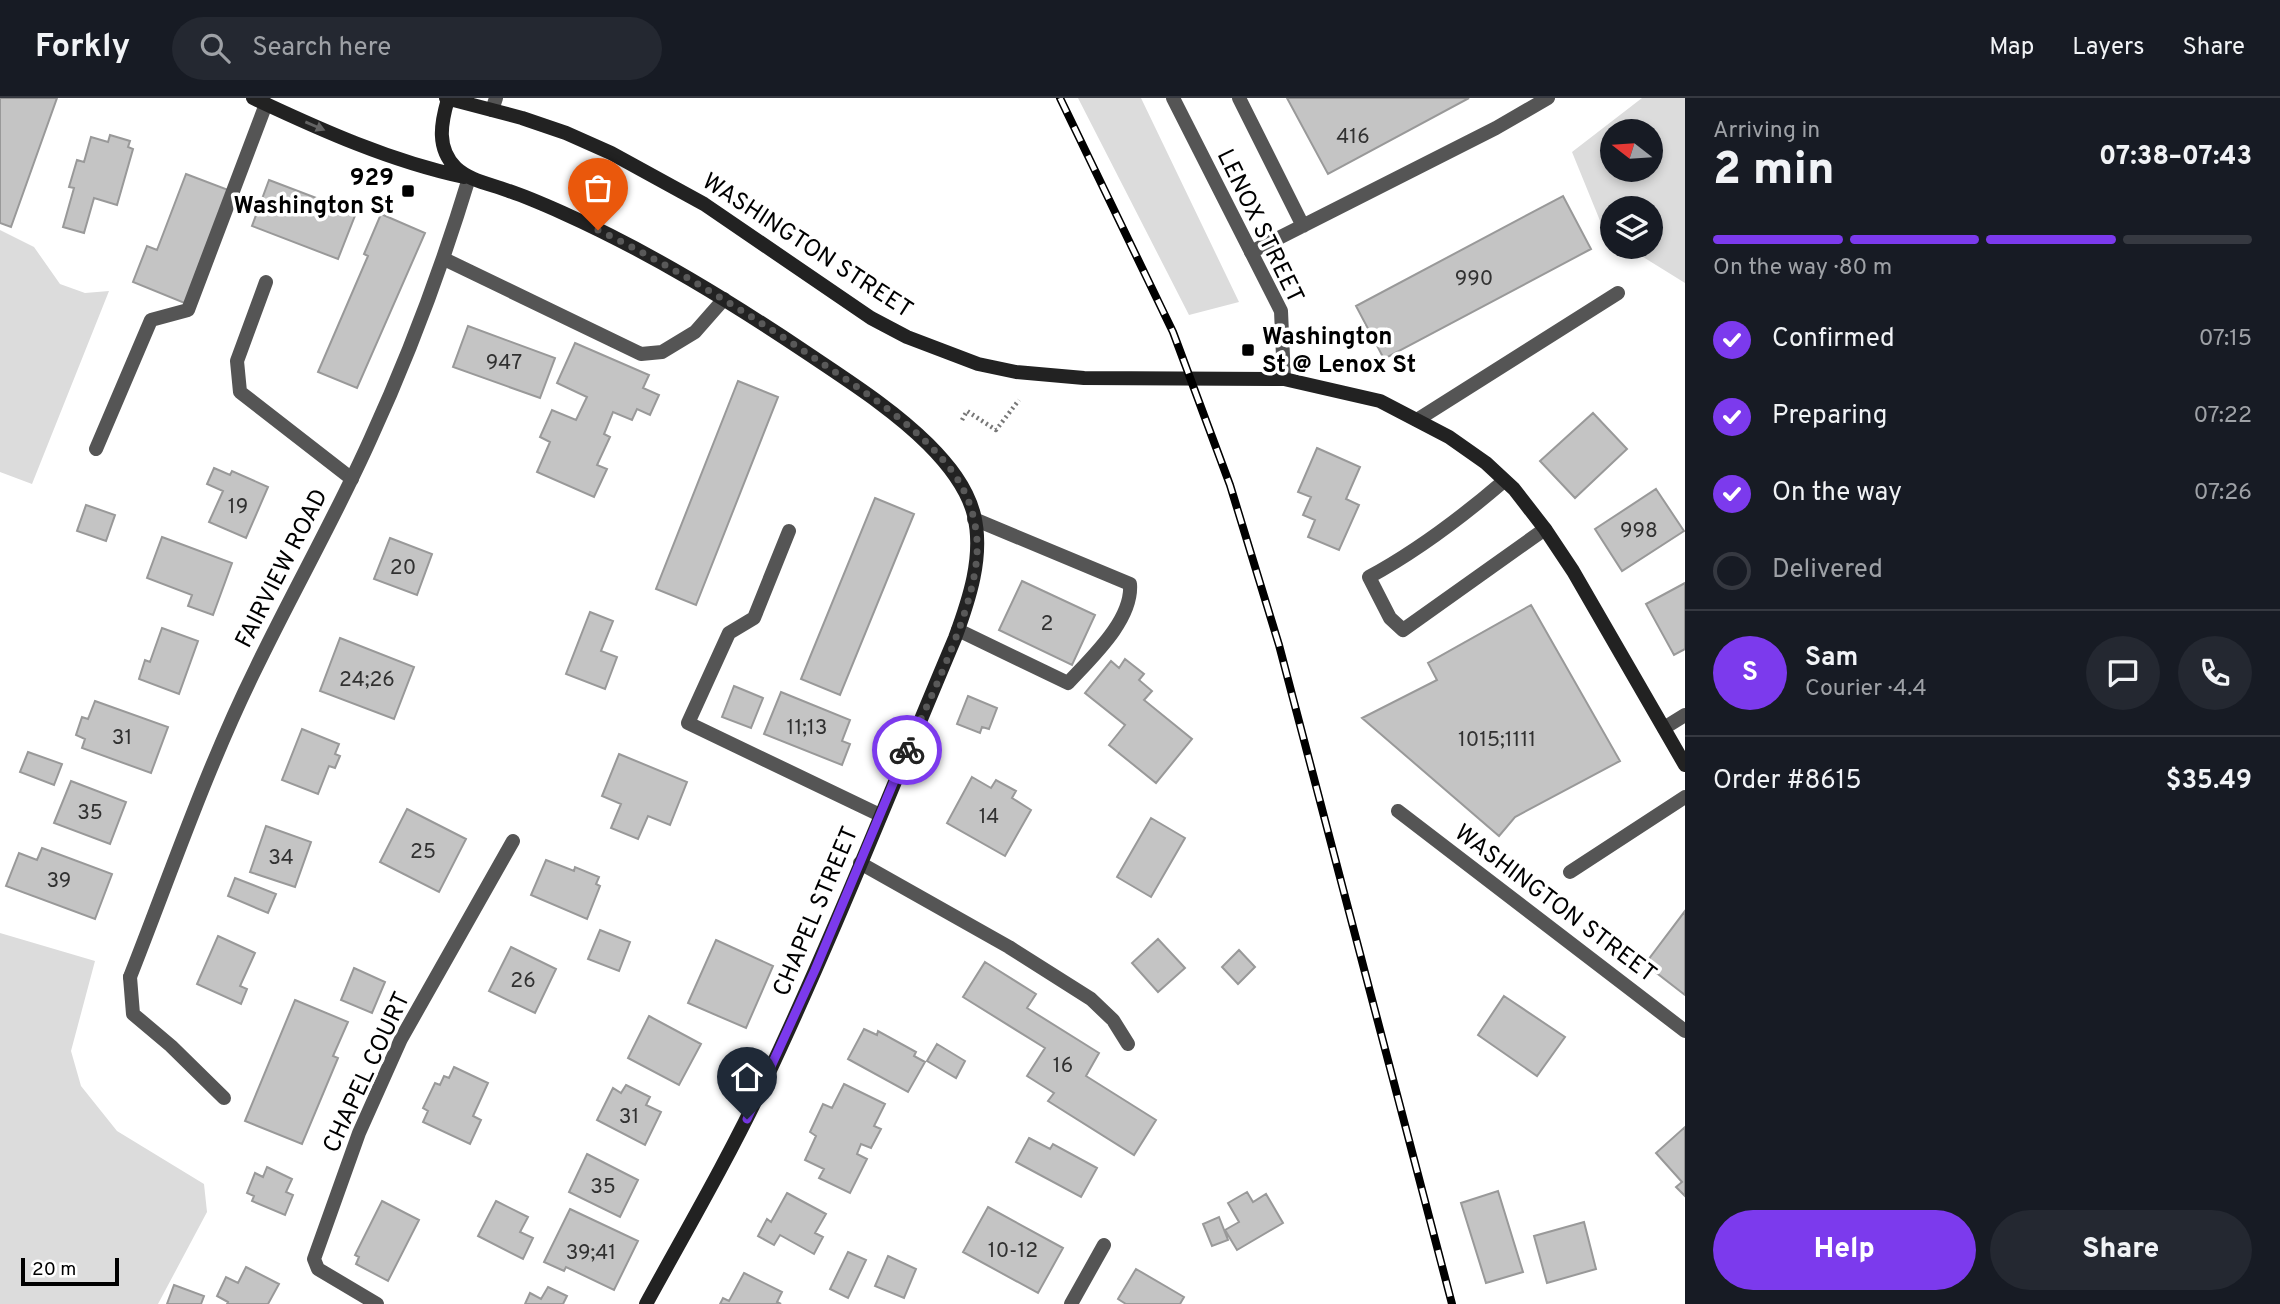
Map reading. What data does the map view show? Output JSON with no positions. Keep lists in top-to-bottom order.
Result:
{
  "streets": {
    "main road": ["WASHINGTON STREET", "CHAPEL STREET"],
    "street": ["LENOX STREET", "FAIRVIEW ROAD", "CHAPEL COURT"]
  },
  "crossings": [
    ["LENOX STREET", "WASHINGTON STREET"],
    ["WASHINGTON STREET", "FAIRVIEW ROAD"]
  ],
  "places": {
    "transit": ["929 Washington St", "Washington St @ Lenox St"]
  },
  "house_numbers": [
    "416",
    "990",
    "947",
    "19",
    "998",
    "20",
    "2",
    "24;26",
    "11;13",
    "31",
    "1015;1111",
    "35",
    "14",
    "25",
    "34",
    "39",
    "26",
    "16",
    "31",
    "35",
    "10-12",
    "39;41"
  ],
  "scale_bar": "20 m",
  "north": "left",
  "page": {
    "header": "Forkly",
    "search": "Search here",
    "nav": ["Map", "Layers", "Share"],
    "heading": ["2 min", "Arriving in", "07:38–07:43"],
    "panel": [
      "Sam",
      "Courier · 4.4",
      "Order #8615",
      "$35.49"
    ],
    "bar": "On the way · 80 m",
    "list": [
      ["Confirmed", "07:15"],
      ["Preparing", "07:22"],
      ["On the way", "07:26"],
      "Delivered"
    ],
    "round": "S",
    "buttons": ["Help", "Share"],
    "scale": "20 m"
  }
}
